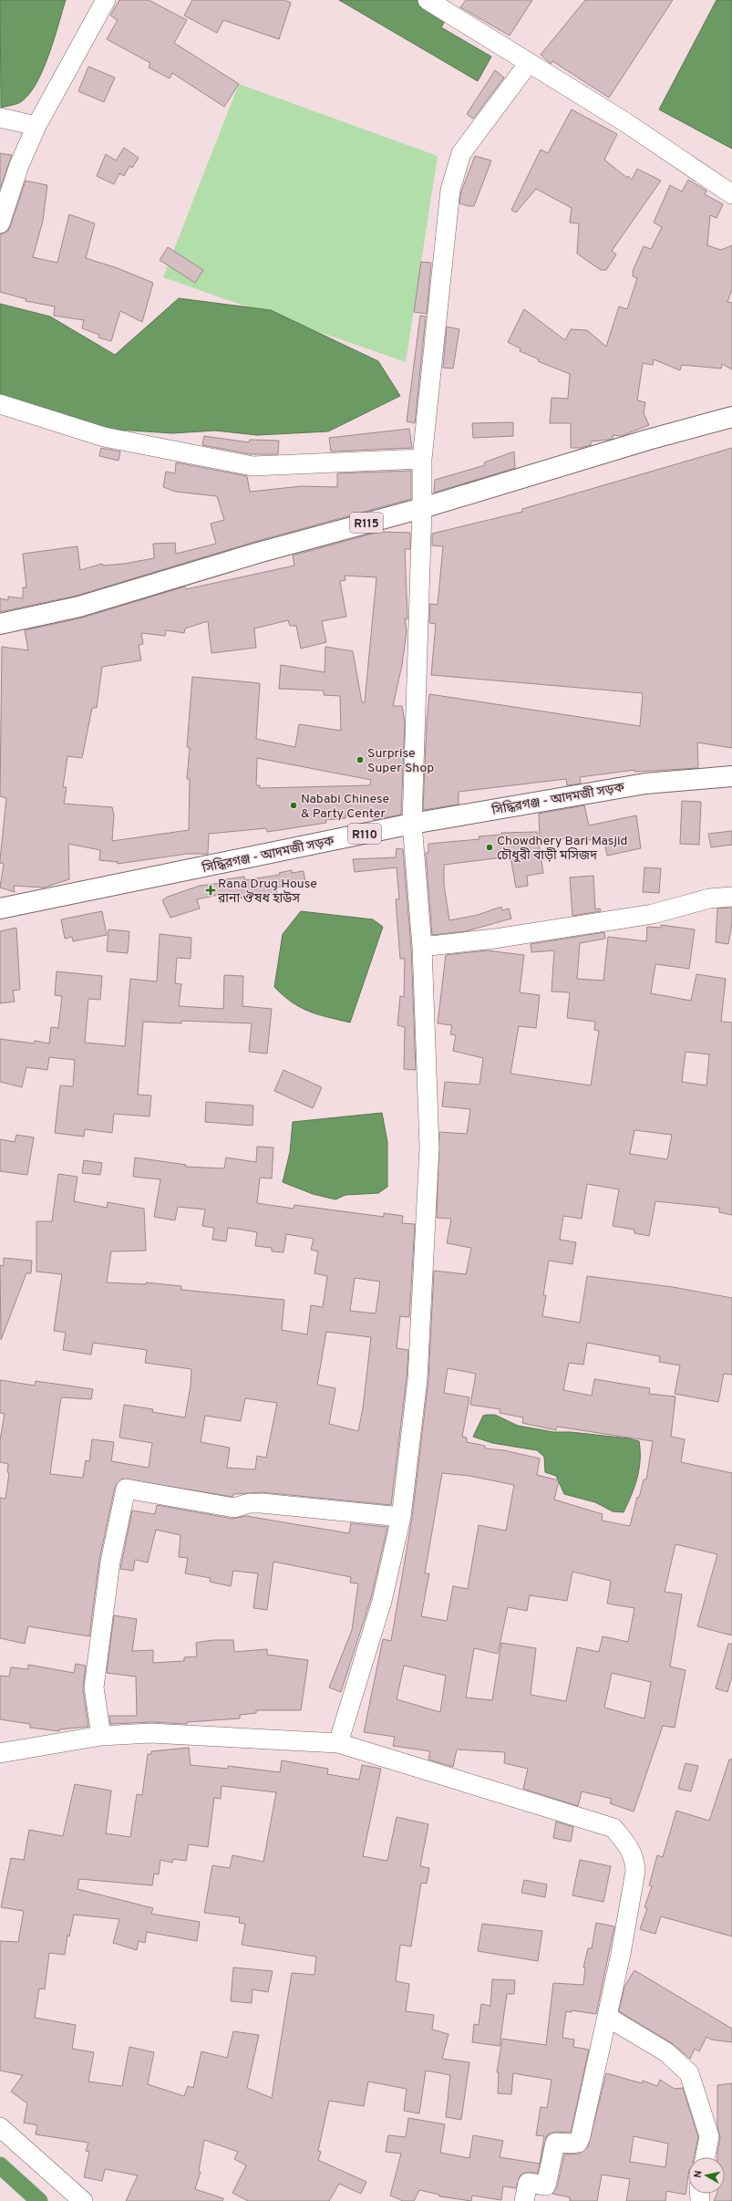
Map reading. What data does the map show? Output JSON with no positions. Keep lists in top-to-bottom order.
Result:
{
  "streets": {
    "main road": ["R115", "সিদ্ধিরগঞ্জ - আদমজী সড়ক", "R110"]
  },
  "places": {
    "other": ["Surprise Super Shop", "Nababi Chinese & Party Center", "Chowdhery Bari Masjid চৌধুরী বাড়ী মসিজদ"],
    "health": ["Rana Drug House রানা ঔষধ হাউস"]
  },
  "north": "left"
}
